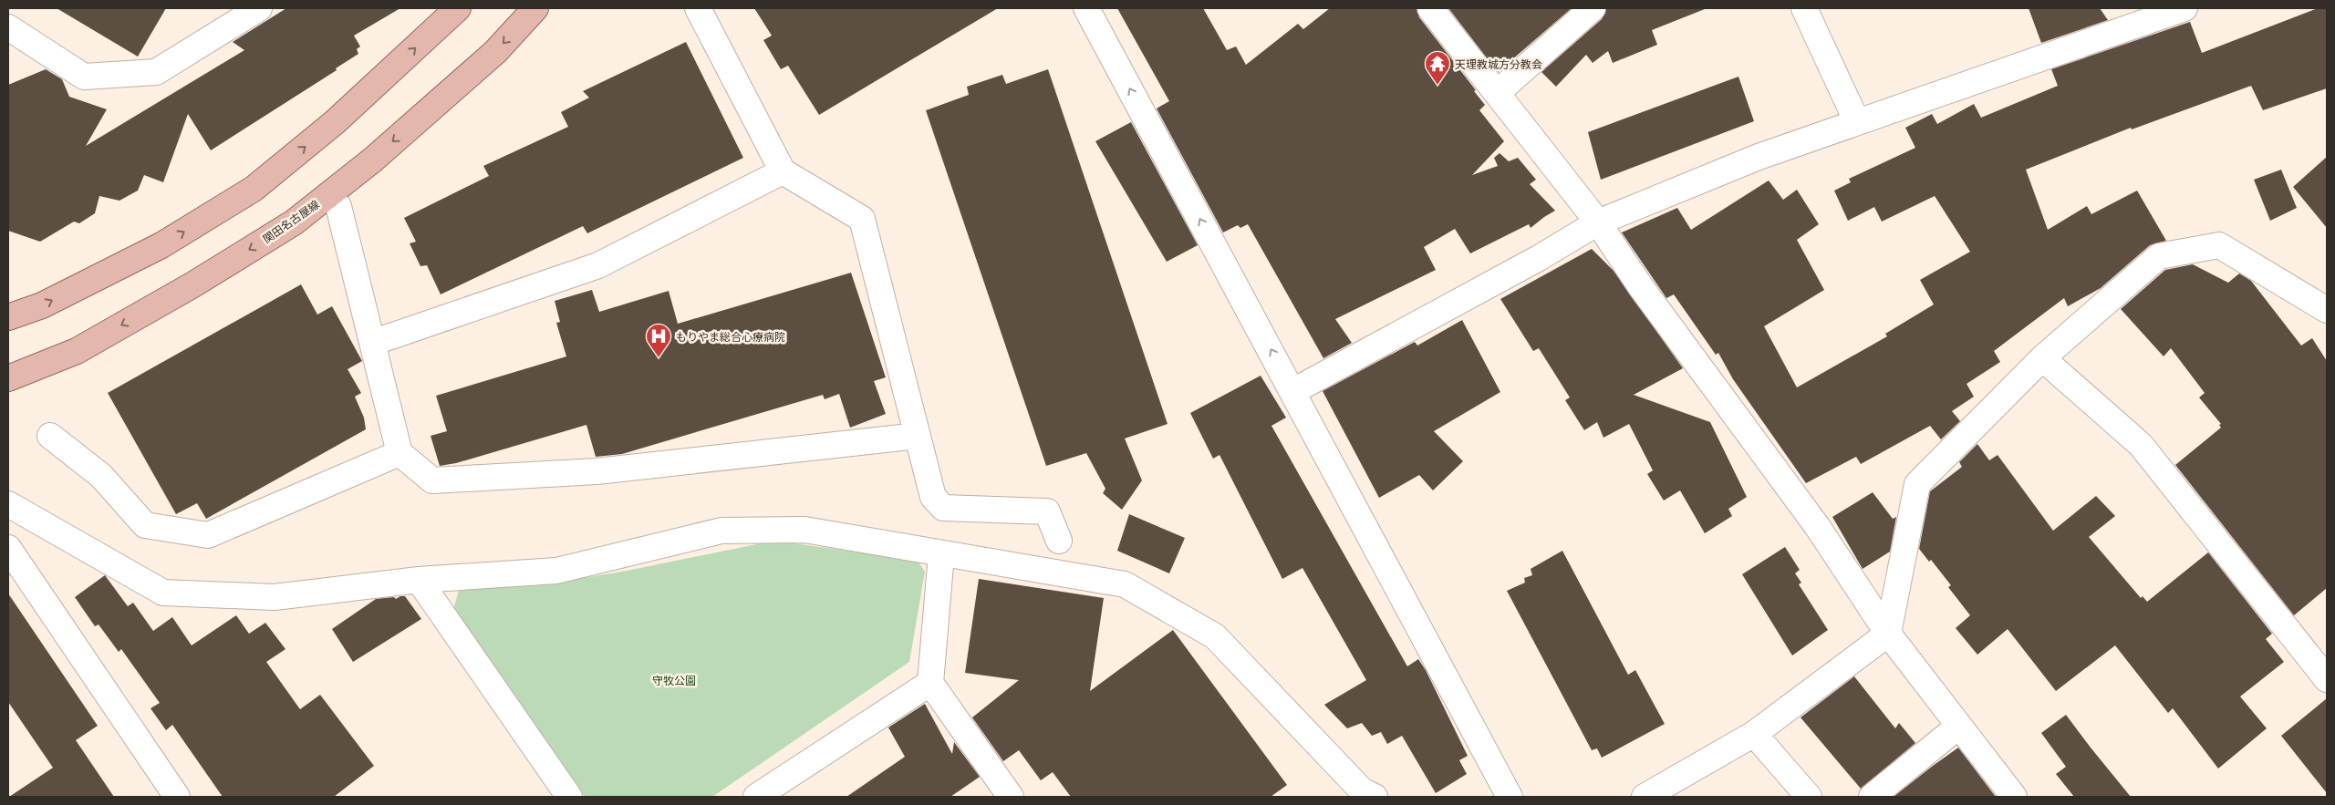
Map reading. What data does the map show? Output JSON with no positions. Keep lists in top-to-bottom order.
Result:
{
  "streets": {
    "main road": ["関田名古屋線"]
  },
  "parks": ["守牧公園"],
  "places": {
    "temple": ["天理教城方分教会"],
    "hospital": ["もりやま総合心療病院"]
  }
}
